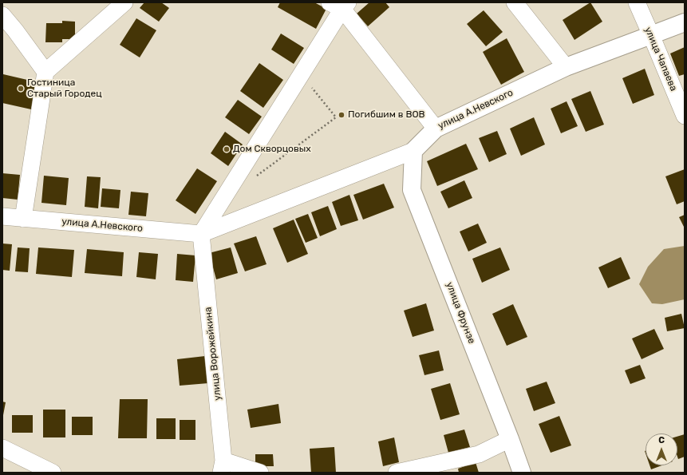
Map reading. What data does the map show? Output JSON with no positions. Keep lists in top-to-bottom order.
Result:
{
  "streets": {
    "street": [
      "улица Чапаева",
      "улица А.Невского",
      "улица Фрунзе",
      "улица Ворожейкина"
    ]
  },
  "crossings": [
    ["улица Чапаева", "улица А.Невского"],
    ["улица А.Невского", "улица Фрунзе"],
    ["улица А.Невского", "улица Ворожейкина"]
  ],
  "places": ["Гостиница Старый Городец", "Погибшим в ВОВ", "Дом Скворцовых"],
  "north": "top"
}
